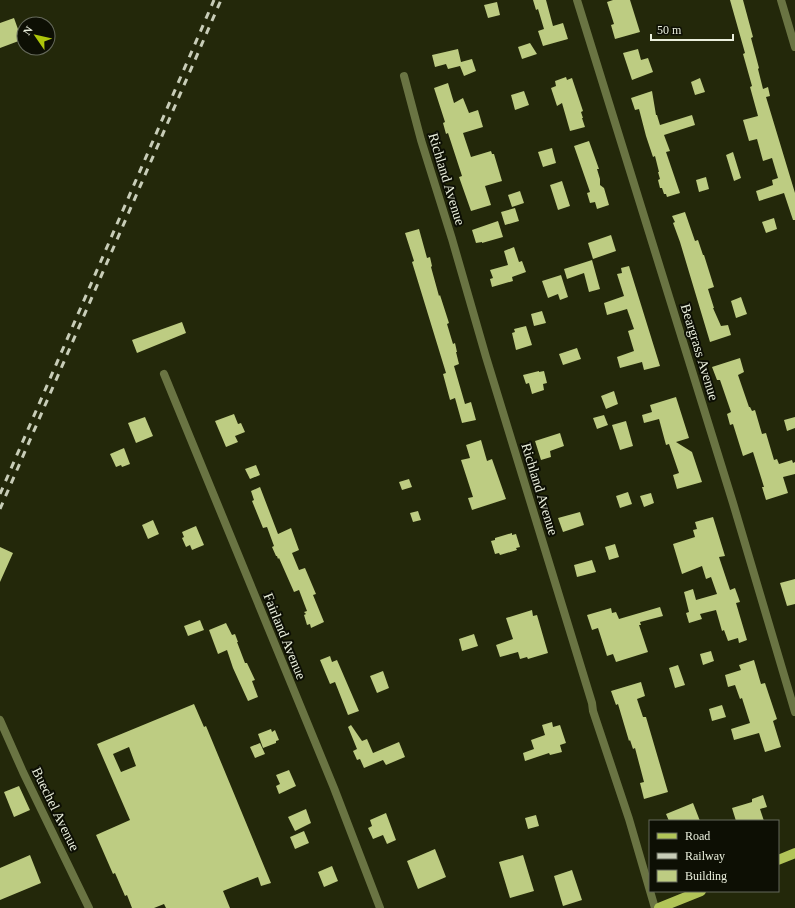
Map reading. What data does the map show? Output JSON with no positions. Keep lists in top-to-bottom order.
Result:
{
  "streets": {
    "street": [
      "Richland Avenue",
      "Beargrass Avenue",
      "Fairland Avenue",
      "Buechel Avenue"
    ]
  },
  "legend": ["Road", "Railway", "Building"],
  "scale_bar": "50 m",
  "north": "top left"
}
